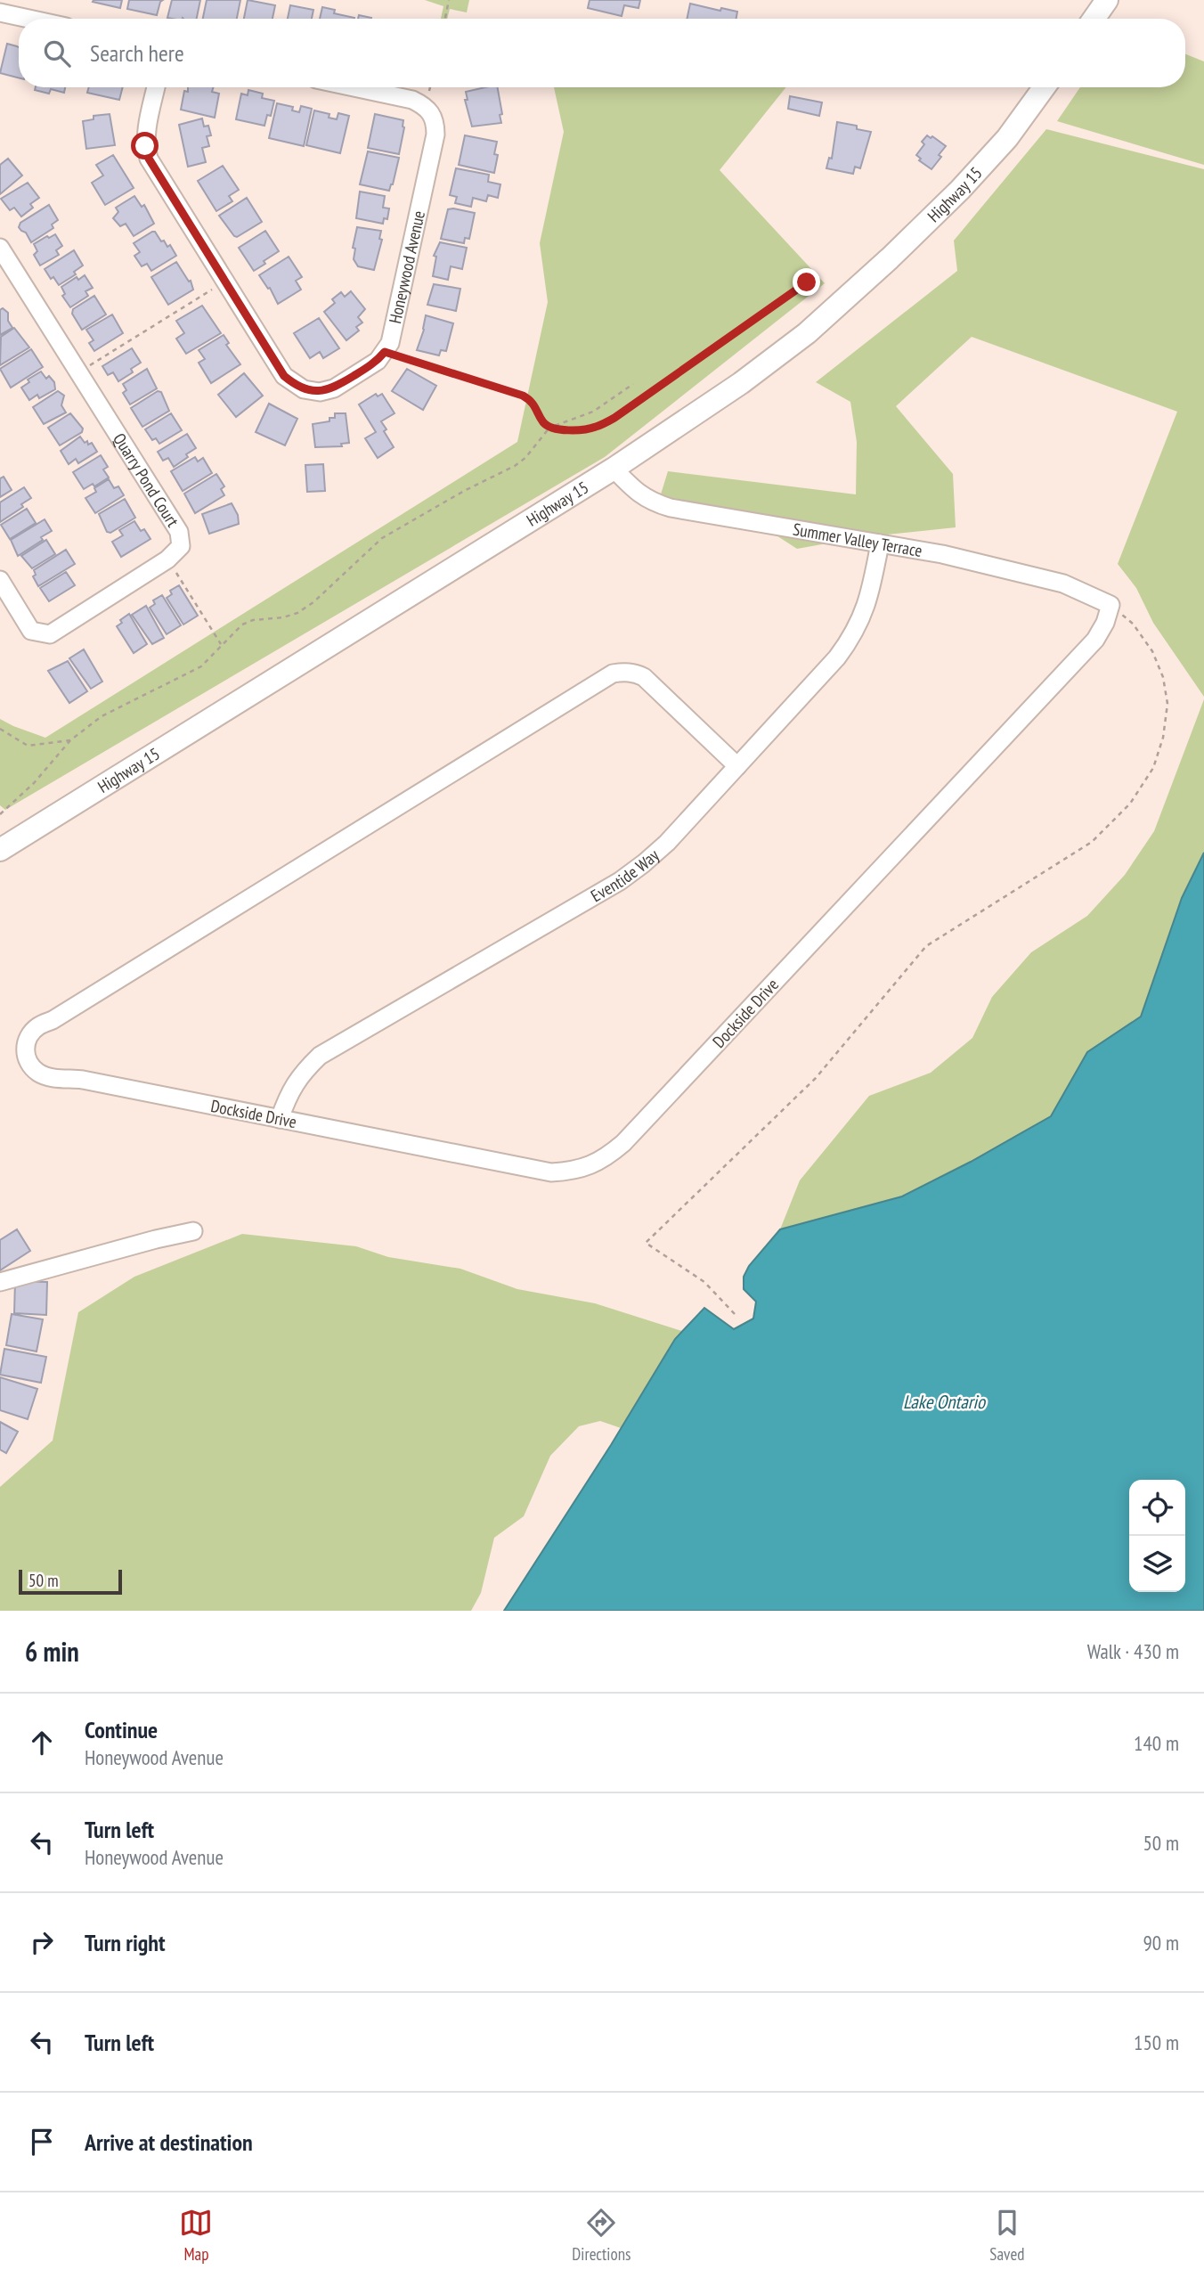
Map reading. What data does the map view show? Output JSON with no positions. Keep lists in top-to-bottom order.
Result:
{
  "streets": {
    "main road": ["Highway 15"],
    "street": [
      "Honeywood Avenue",
      "Quarry Pond Court",
      "Summer Valley Terrace",
      "Eventide Way",
      "Dockside Drive"
    ]
  },
  "crossings": [
    ["Highway 15", "Summer Valley Terrace"],
    ["Summer Valley Terrace", "Eventide Way"],
    ["Summer Valley Terrace", "Dockside Drive"],
    ["Eventide Way", "Dockside Drive"]
  ],
  "water": ["Lake Ontario"],
  "scale_bar": "50 m",
  "page": {
    "search": "Search here",
    "scale": "50 m",
    "heading": ["6 min", "Walk · 430 m"],
    "list": [
      ["Continue", "Honeywood Avenue", "140 m"],
      ["Turn left", "Honeywood Avenue", "50 m"],
      ["Turn right", "90 m"],
      ["Turn left", "150 m"],
      "Arrive at destination"
    ],
    "nav": ["Map", "Directions", "Saved"]
  }
}
